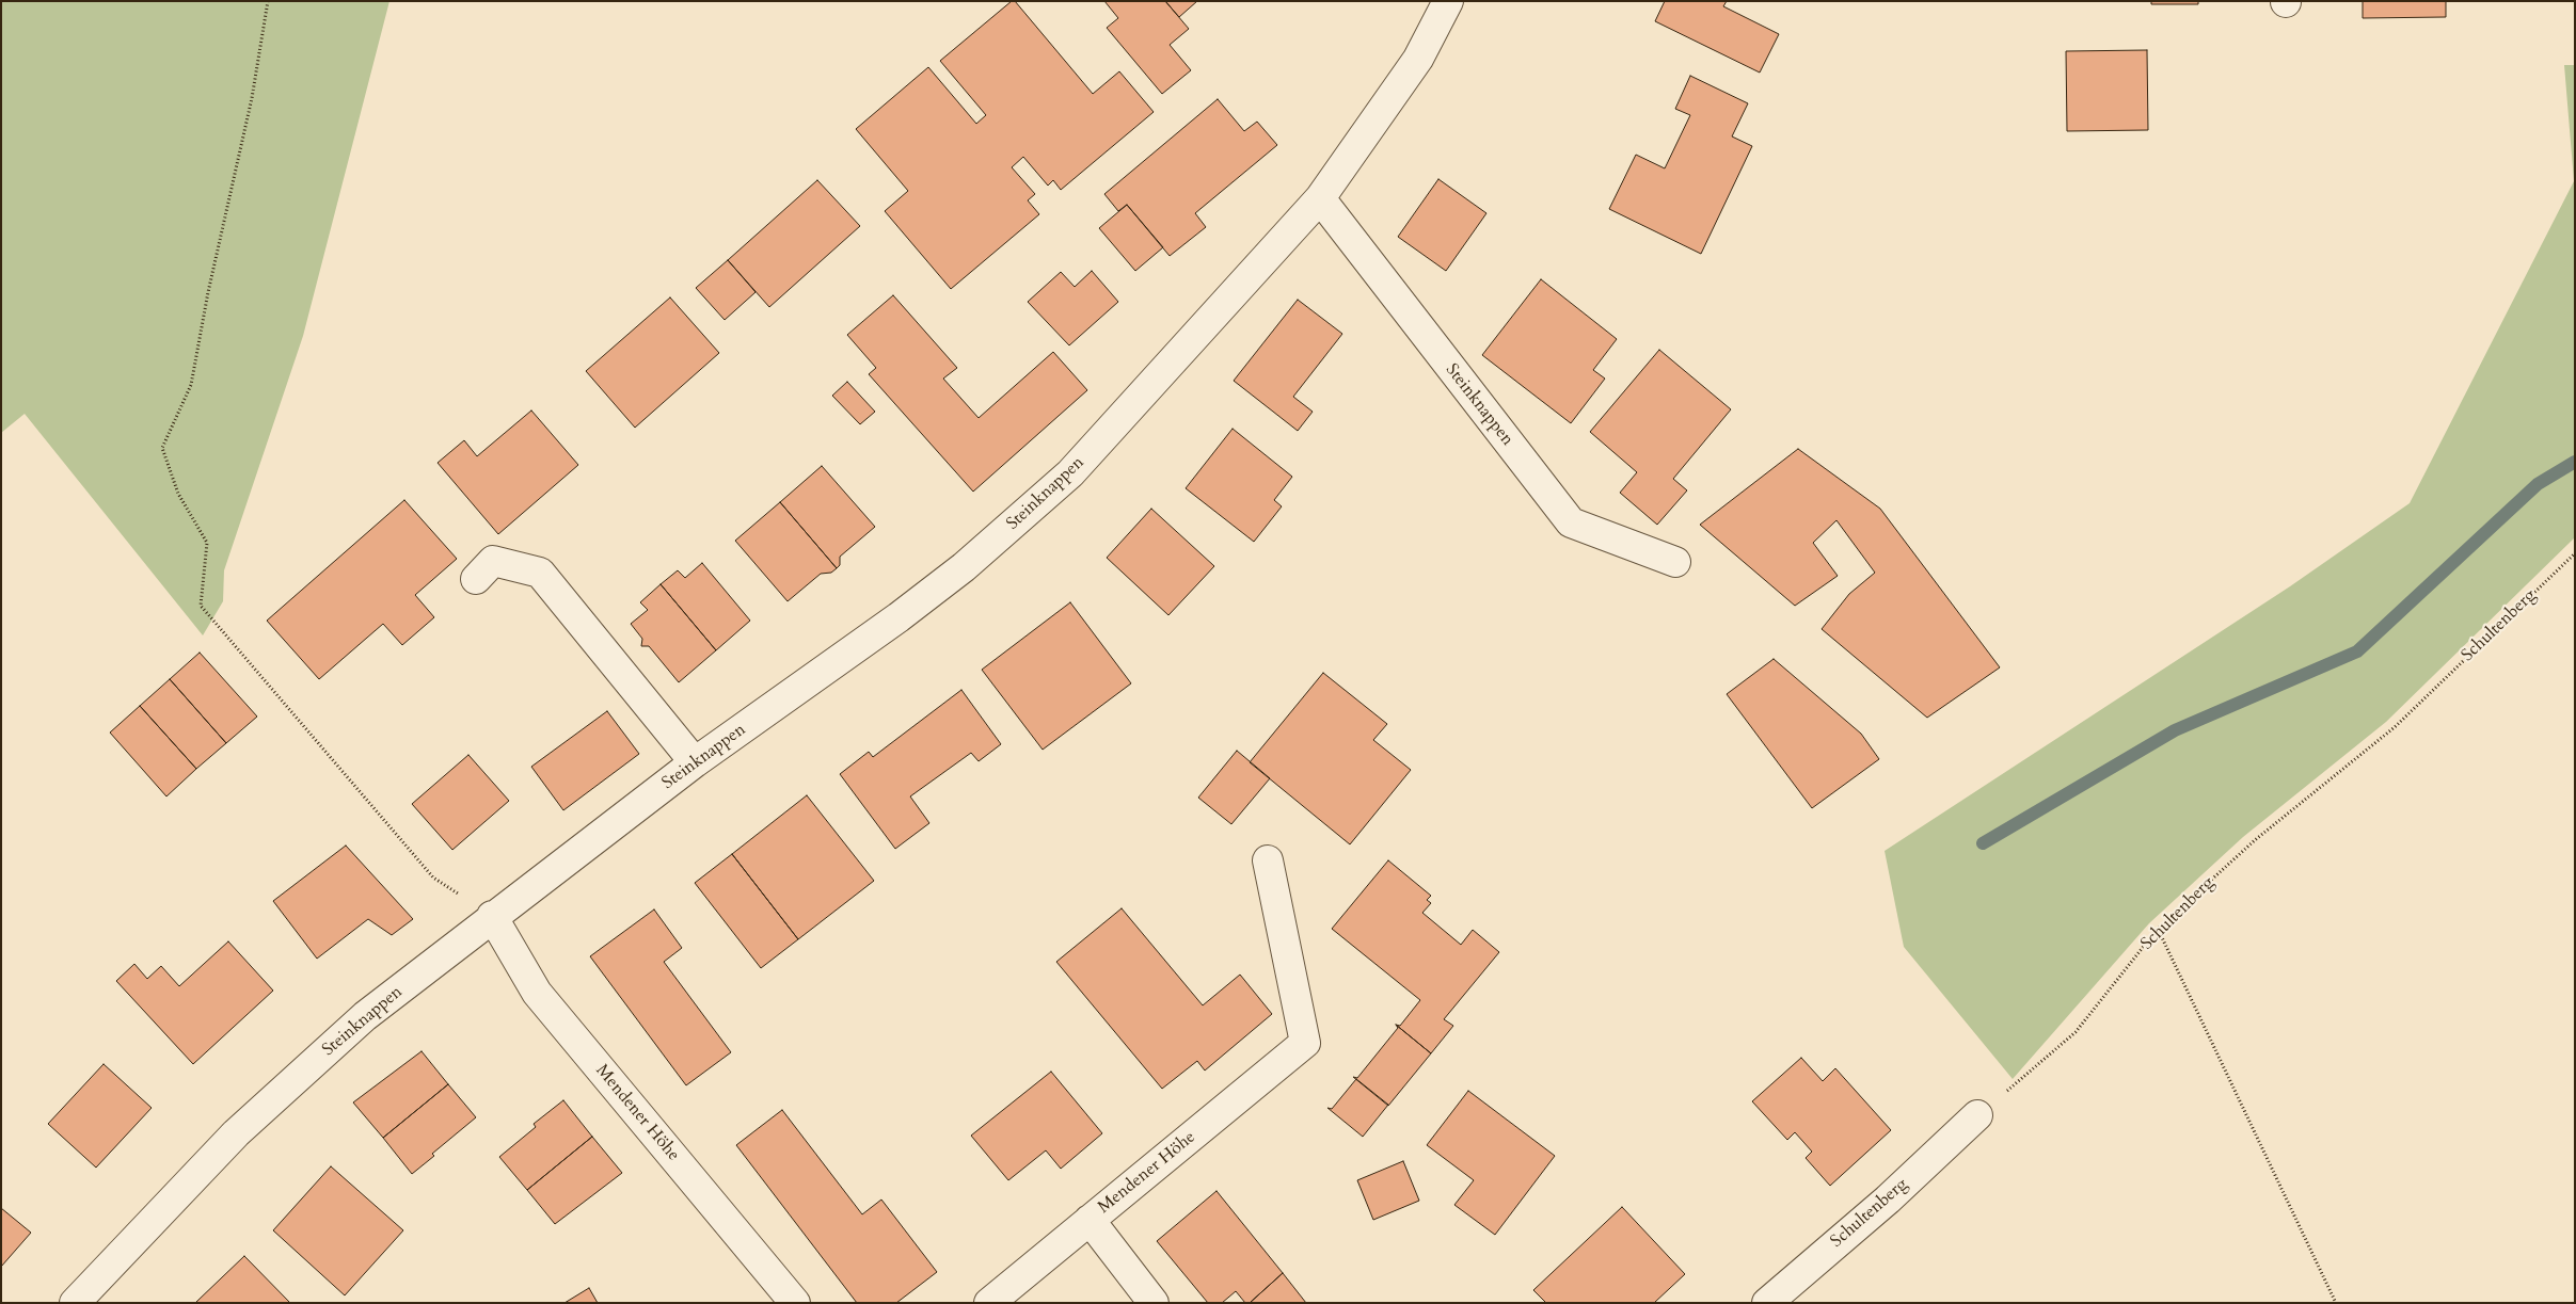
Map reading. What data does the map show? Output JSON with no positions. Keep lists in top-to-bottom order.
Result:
{
  "streets": {
    "street": ["Steinknappen", "Schultenberg", "Mendener Höhe"]
  },
  "crossings": [
    ["Steinknappen", "Mendener Höhe"]
  ]
}
